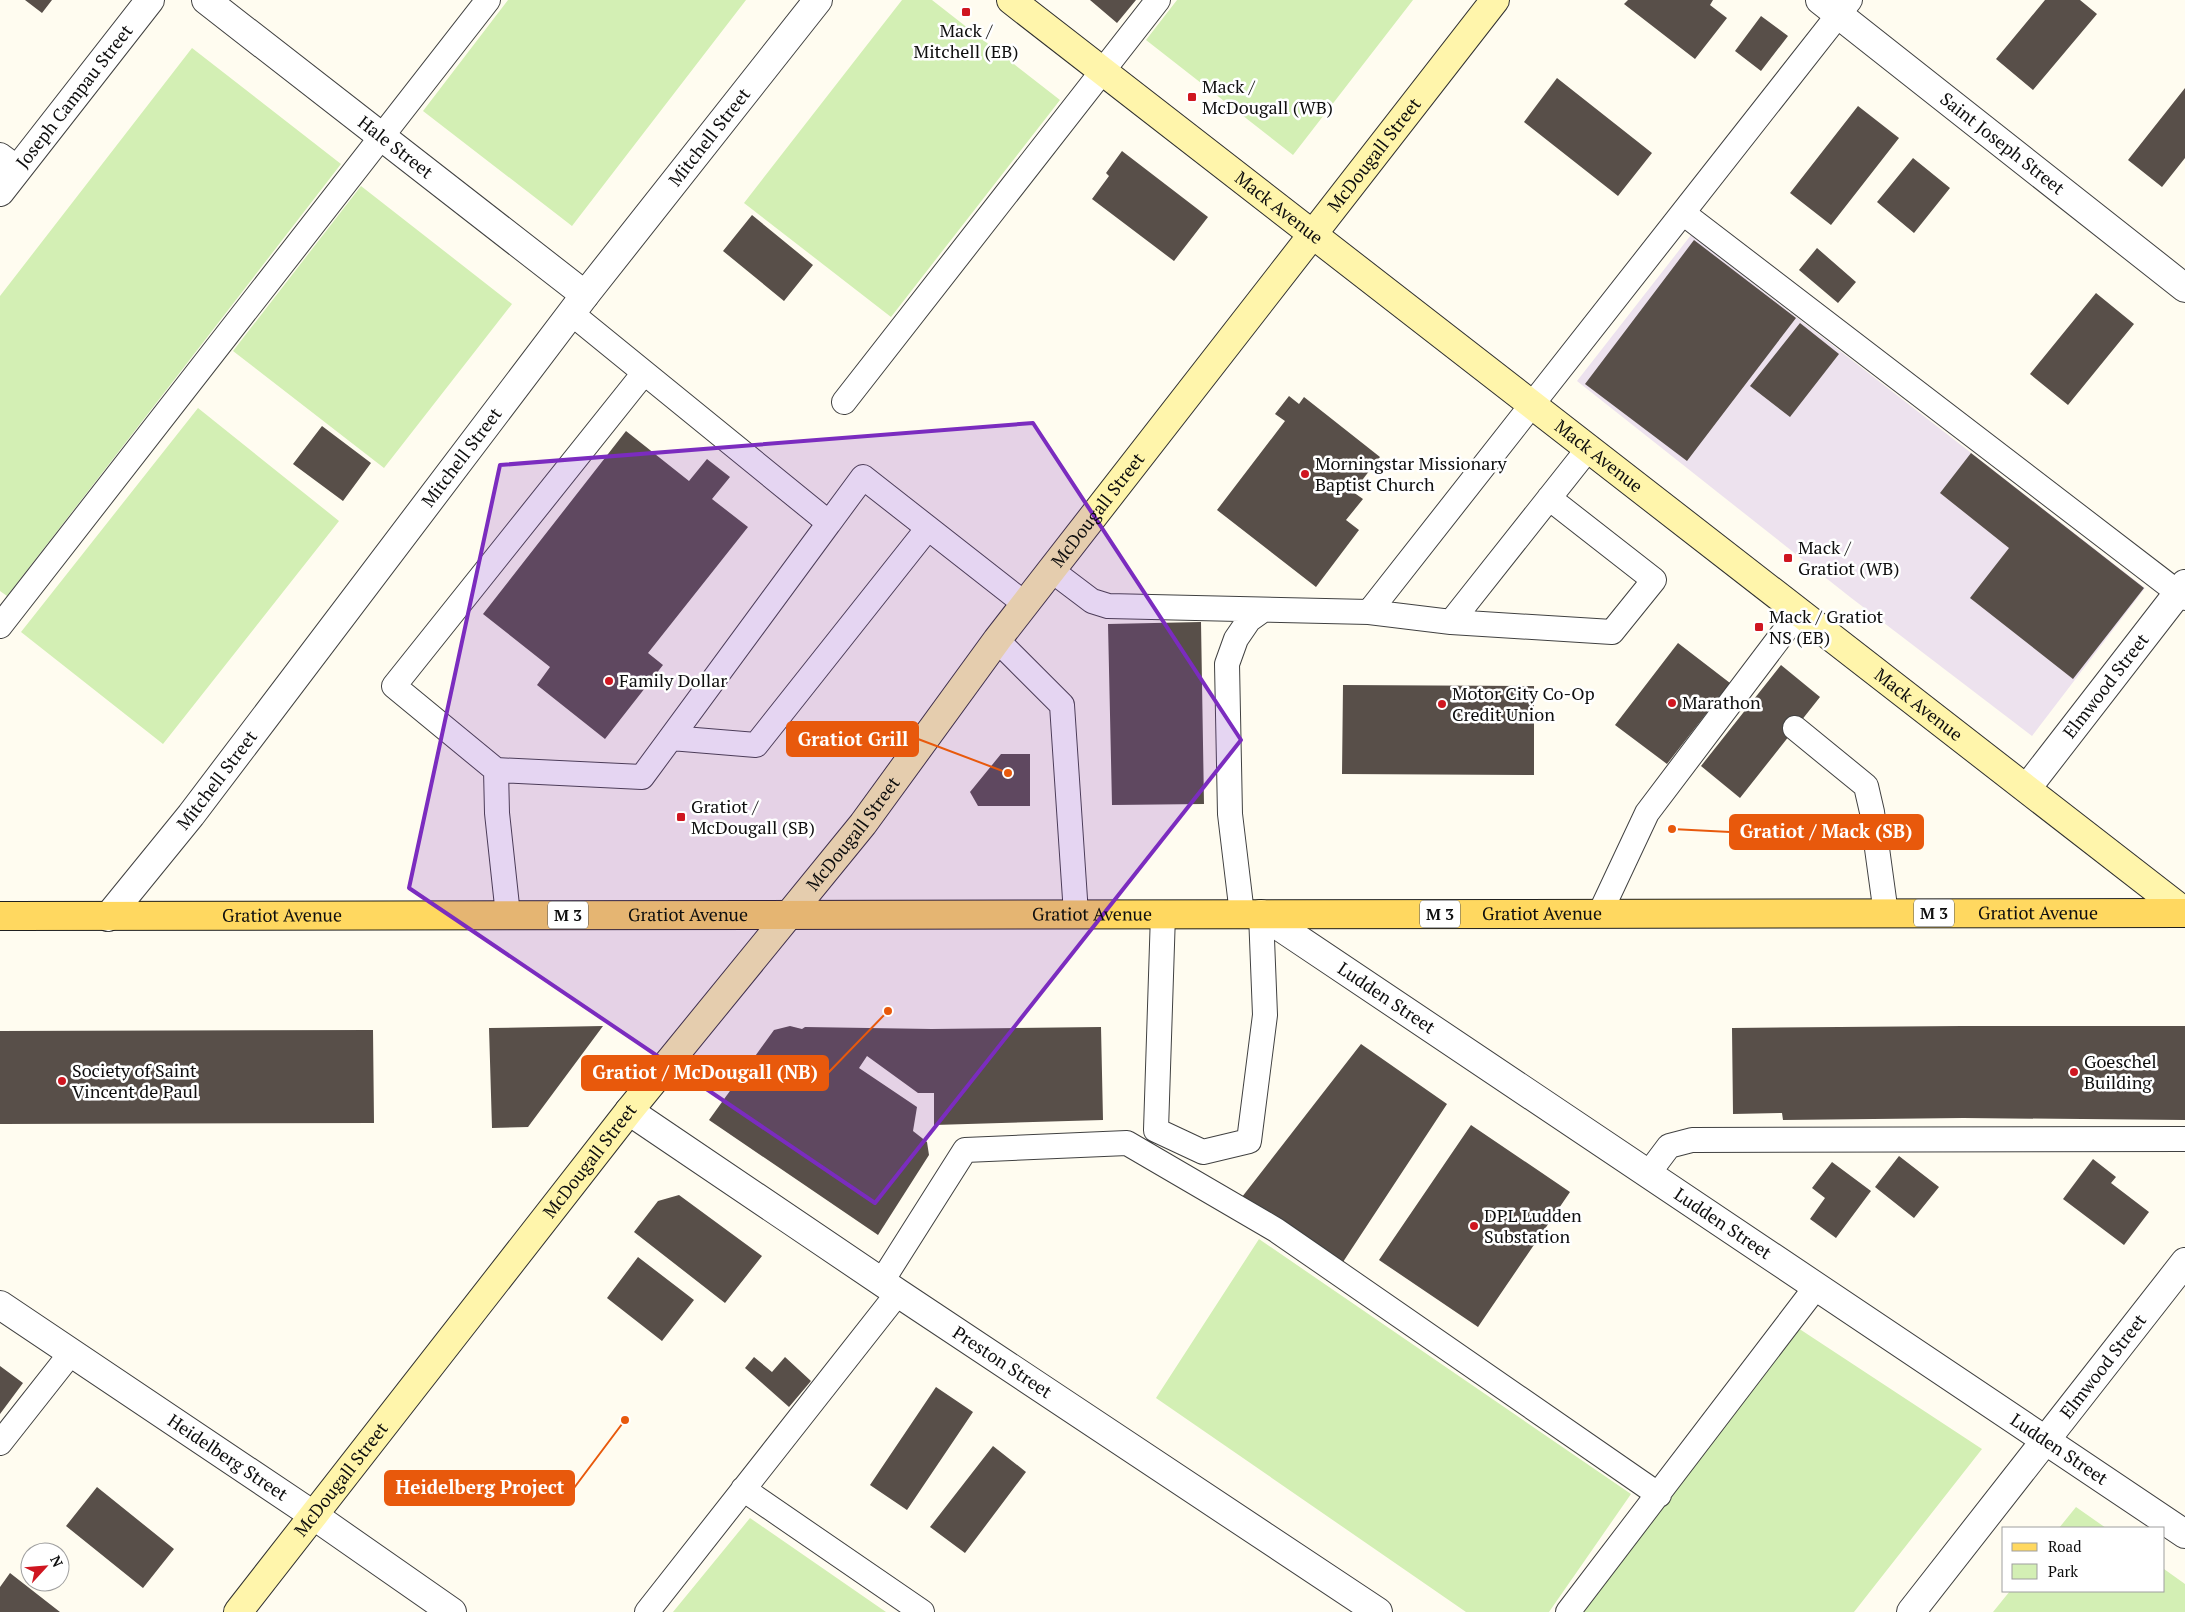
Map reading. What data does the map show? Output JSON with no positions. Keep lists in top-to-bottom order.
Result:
{
  "streets": {
    "main road": ["Gratiot Avenue", "M 3"],
    "street": [
      "Joseph Campau Street",
      "Mitchell Street",
      "Saint Joseph Street",
      "Hale Street",
      "McDougall Street",
      "Mack Avenue",
      "Elmwood Street",
      "Ludden Street",
      "Preston Street",
      "Heidelberg Street"
    ]
  },
  "crossings": [
    ["Mitchell Street", "Hale Street"],
    ["Mitchell Street", "Gratiot Avenue"],
    ["McDougall Street", "Mack Avenue"],
    ["McDougall Street", "Gratiot Avenue"],
    ["McDougall Street", "Preston Street"],
    ["McDougall Street", "Heidelberg Street"],
    ["Mack Avenue", "Elmwood Street"],
    ["Mack Avenue", "Gratiot Avenue"],
    ["Elmwood Street", "Ludden Street"],
    ["Gratiot Avenue", "Ludden Street"]
  ],
  "places": {
    "transit": [
      "Mack / Mitchell (EB)",
      "Mack / McDougall (WB)",
      "Mack / Gratiot (WB)",
      "Mack / Gratiot NS (EB)",
      "Gratiot / McDougall (SB)"
    ],
    "other": [
      "Morningstar Missionary Baptist Church",
      "Family Dollar",
      "Marathon",
      "Motor City Co-Op Credit Union",
      "Gratiot Grill",
      "Gratiot / Mack (SB)",
      "Gratiot / McDougall (NB)",
      "Goeschel Building",
      "Society of Saint Vincent de Paul",
      "DPL Ludden Substation",
      "Heidelberg Project"
    ]
  },
  "legend": ["Road", "Park"],
  "north": "top right"
}
